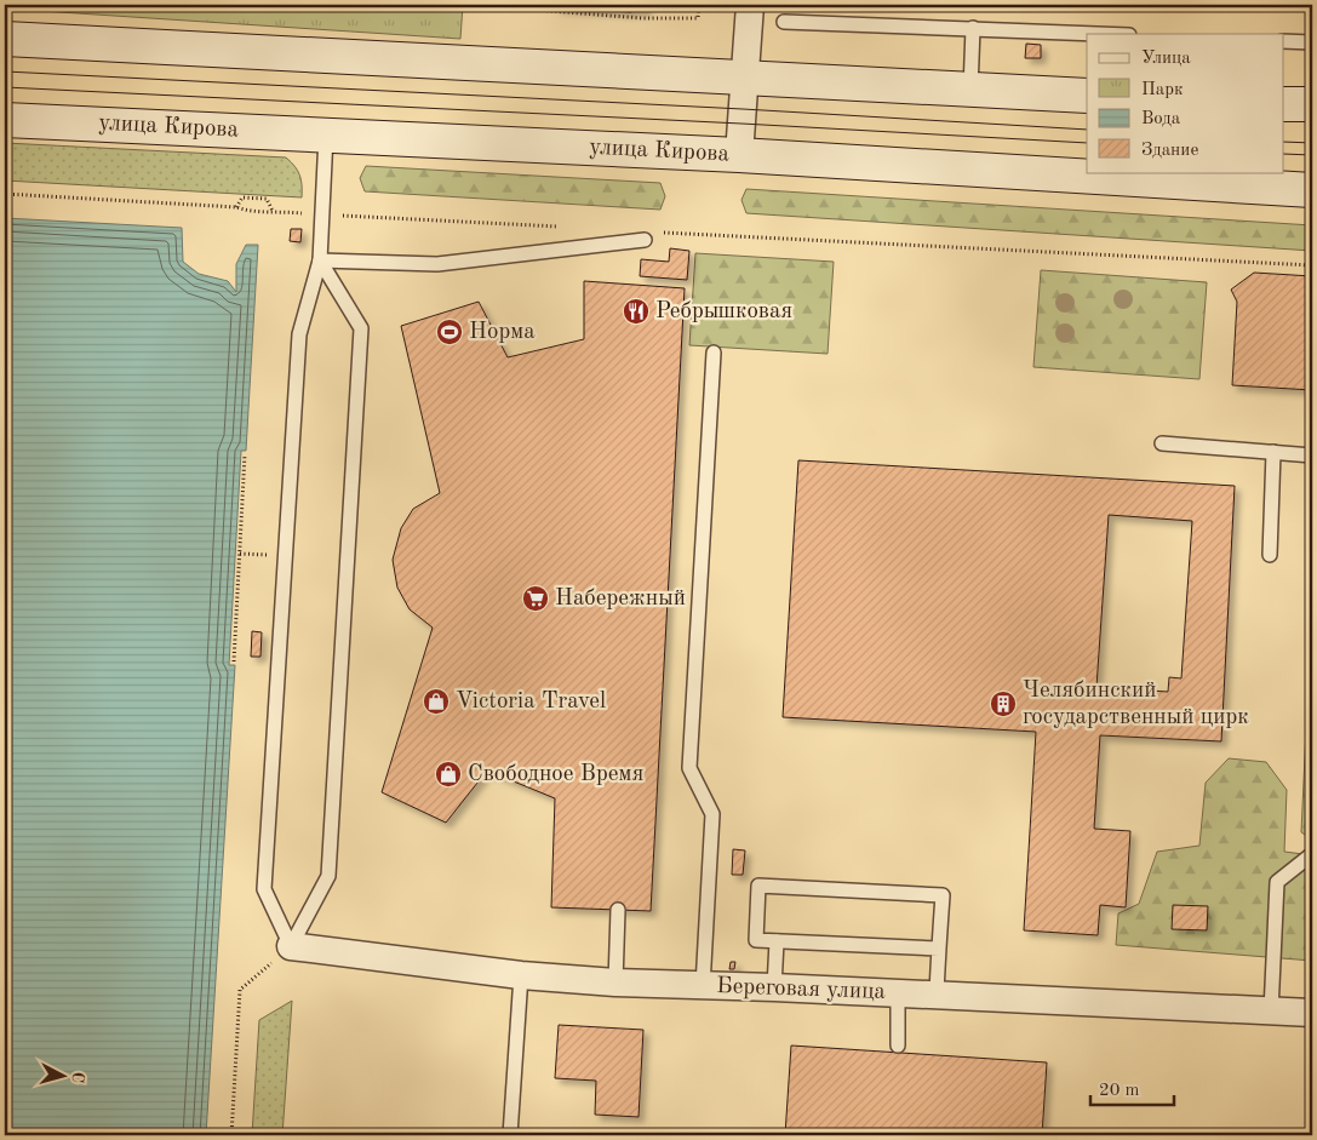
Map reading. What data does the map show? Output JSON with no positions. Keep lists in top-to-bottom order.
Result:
{
  "streets": {
    "main road": ["улица Кирова"],
    "street": ["Береговая улица"]
  },
  "places": {
    "restaurant": ["Ребрышковая"],
    "sports": ["Норма"],
    "supermarket": ["Набережный"],
    "shop": ["Victoria Travel", "Свободное Время"],
    "building": ["Челябинский государственный цирк"]
  },
  "legend": [
    "Улица",
    "Парк",
    "Вода",
    "Здание"
  ],
  "scale_bar": "20 m",
  "north": "right"
}
